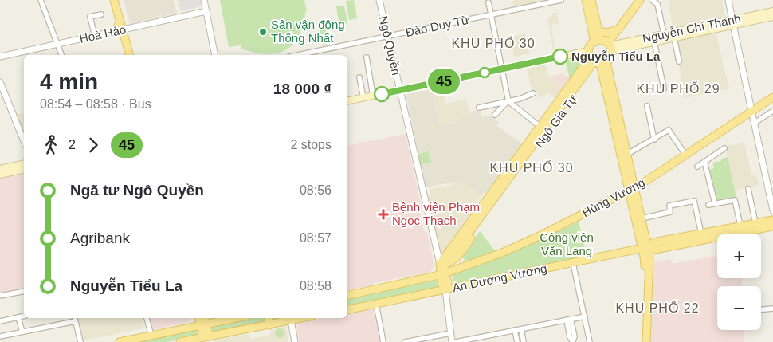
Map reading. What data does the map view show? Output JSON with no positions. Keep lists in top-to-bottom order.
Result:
{
  "streets": {
    "main road": [
      "Nguyễn Chí Thanh",
      "Ngô Gia Tự",
      "Hùng Vương",
      "An Dương Vương"
    ],
    "street": ["Đào Duy Từ", "Hoà Hảo", "Ngô Quyền"]
  },
  "crossings": [
    ["Đào Duy Từ", "Ngô Quyền"],
    ["Ngô Quyền", "Ngô Gia Tự"],
    ["Ngô Quyền", "Hùng Vương"],
    ["Ngô Gia Tự", "Hùng Vương"]
  ],
  "districts": [
    "KHU PHỐ 30",
    "KHU PHỐ 29",
    "KHU PHỐ 30",
    "KHU PHỐ 22"
  ],
  "parks": ["Công viên Văn Lang"],
  "places": {
    "other": ["Sân vận động Thống Nhất", "Nguyễn Tiểu La"],
    "health": ["Bệnh viện Phạm Ngọc Thạch"]
  },
  "lines": ["bus line 45"],
  "page": {
    "on_map": "45",
    "heading": ["4 min", "08:54 – 08:58 · Bus", "18 000 ₫"],
    "legs": ["2", "45", "2 stops"],
    "list": [
      {
        "name": "Ngã tư Ngô Quyền",
        "value": "08:56"
      },
      {
        "name": "Agribank",
        "value": "08:57"
      },
      {
        "name": "Nguyễn Tiểu La",
        "value": "08:58"
      }
    ],
    "map_buttons": ["+", "−"]
  }
}
